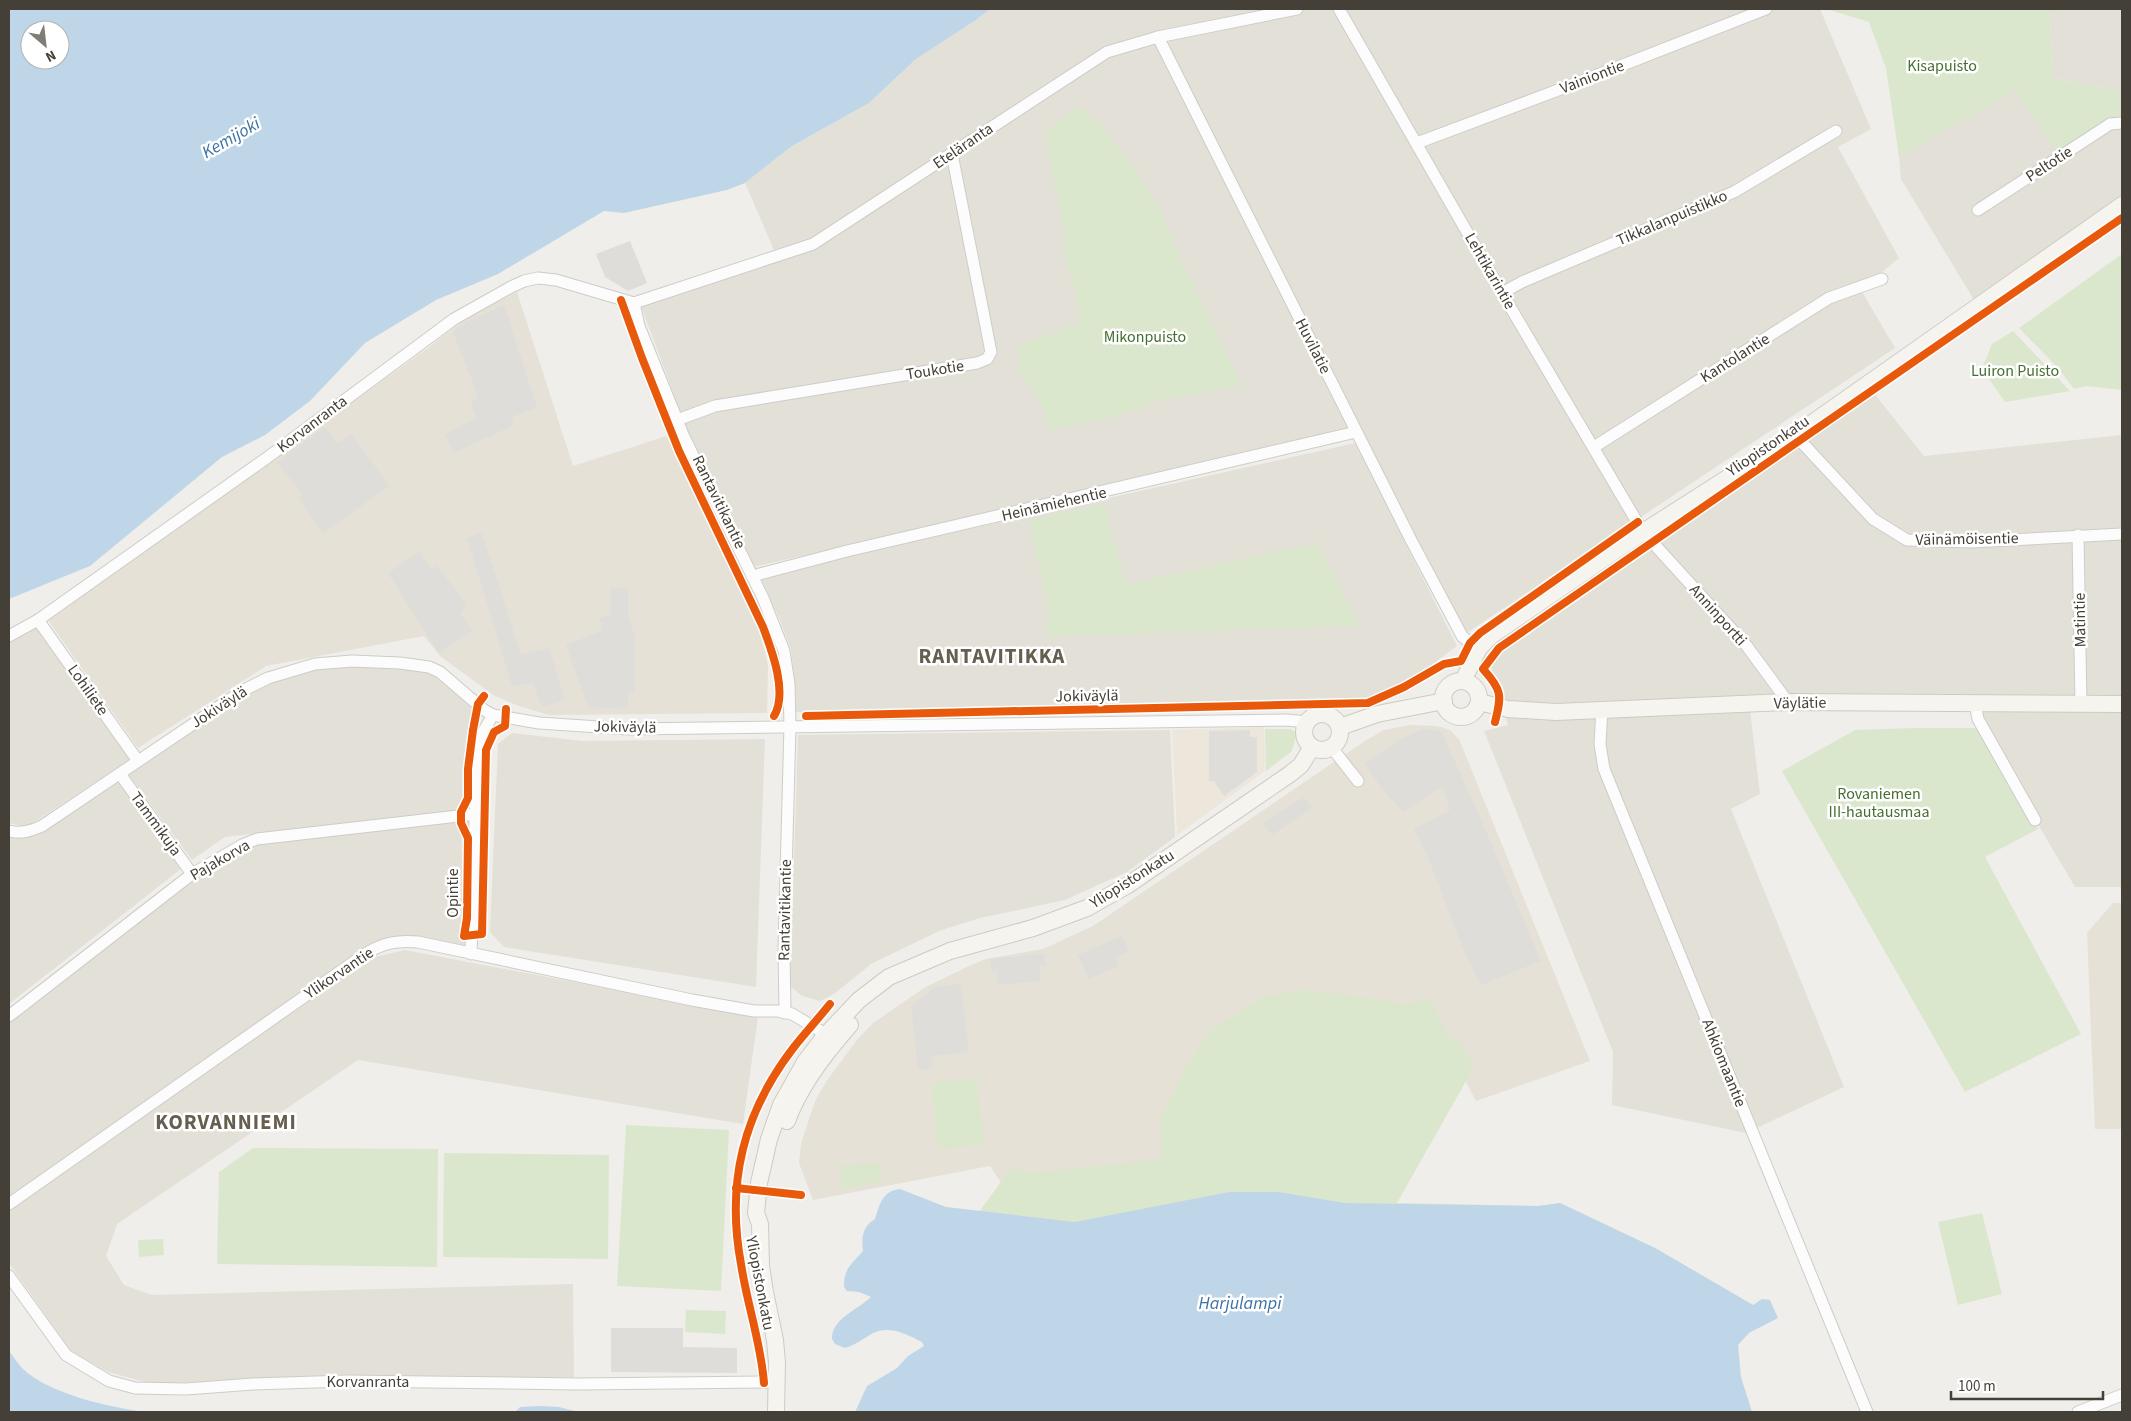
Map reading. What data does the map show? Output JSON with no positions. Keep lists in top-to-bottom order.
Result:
{
  "streets": {
    "street": [
      "Vainiontie",
      "Eteläranta",
      "Peltotie",
      "Tikkalanpuistikko",
      "Lehtikarintie",
      "Huvilatie",
      "Kantolantie",
      "Toukotie",
      "Korvanranta",
      "Yliopistonkatu",
      "Rantavitikantie",
      "Heinämiehentie",
      "Väinämöisentie",
      "Anninportti",
      "Matintie",
      "Lohiliete",
      "Jokiväylä",
      "Väylätie",
      "Tammikuja",
      "Pajakorva",
      "Opintie",
      "Ylikorvantie",
      "Ahkiomaantie"
    ]
  },
  "crossings": [
    ["Vainiontie", "Lehtikarintie"],
    ["Eteläranta", "Huvilatie"],
    ["Eteläranta", "Toukotie"],
    ["Eteläranta", "Korvanranta"],
    ["Eteläranta", "Rantavitikantie"],
    ["Tikkalanpuistikko", "Lehtikarintie"],
    ["Lehtikarintie", "Kantolantie"],
    ["Lehtikarintie", "Anninportti"],
    ["Huvilatie", "Heinämiehentie"],
    ["Toukotie", "Rantavitikantie"],
    ["Korvanranta", "Yliopistonkatu"],
    ["Korvanranta", "Rantavitikantie"],
    ["Korvanranta", "Lohiliete"],
    ["Yliopistonkatu", "Jokiväylä"],
    ["Rantavitikantie", "Heinämiehentie"],
    ["Rantavitikantie", "Jokiväylä"],
    ["Rantavitikantie", "Ylikorvantie"],
    ["Väinämöisentie", "Matintie"],
    ["Anninportti", "Väylätie"],
    ["Matintie", "Väylätie"],
    ["Lohiliete", "Jokiväylä"],
    ["Jokiväylä", "Tammikuja"],
    ["Jokiväylä", "Opintie"],
    ["Väylätie", "Ahkiomaantie"],
    ["Tammikuja", "Pajakorva"],
    ["Pajakorva", "Opintie"],
    ["Opintie", "Ylikorvantie"]
  ],
  "districts": ["RANTAVITIKKA", "KORVANNIEMI"],
  "water": ["Kemijoki", "Harjulampi"],
  "parks": [
    "Kisapuisto",
    "Mikonpuisto",
    "Luiron Puisto",
    "Rovaniemen III-hautausmaa"
  ],
  "scale_bar": "100 m",
  "north": "bottom right"
}
